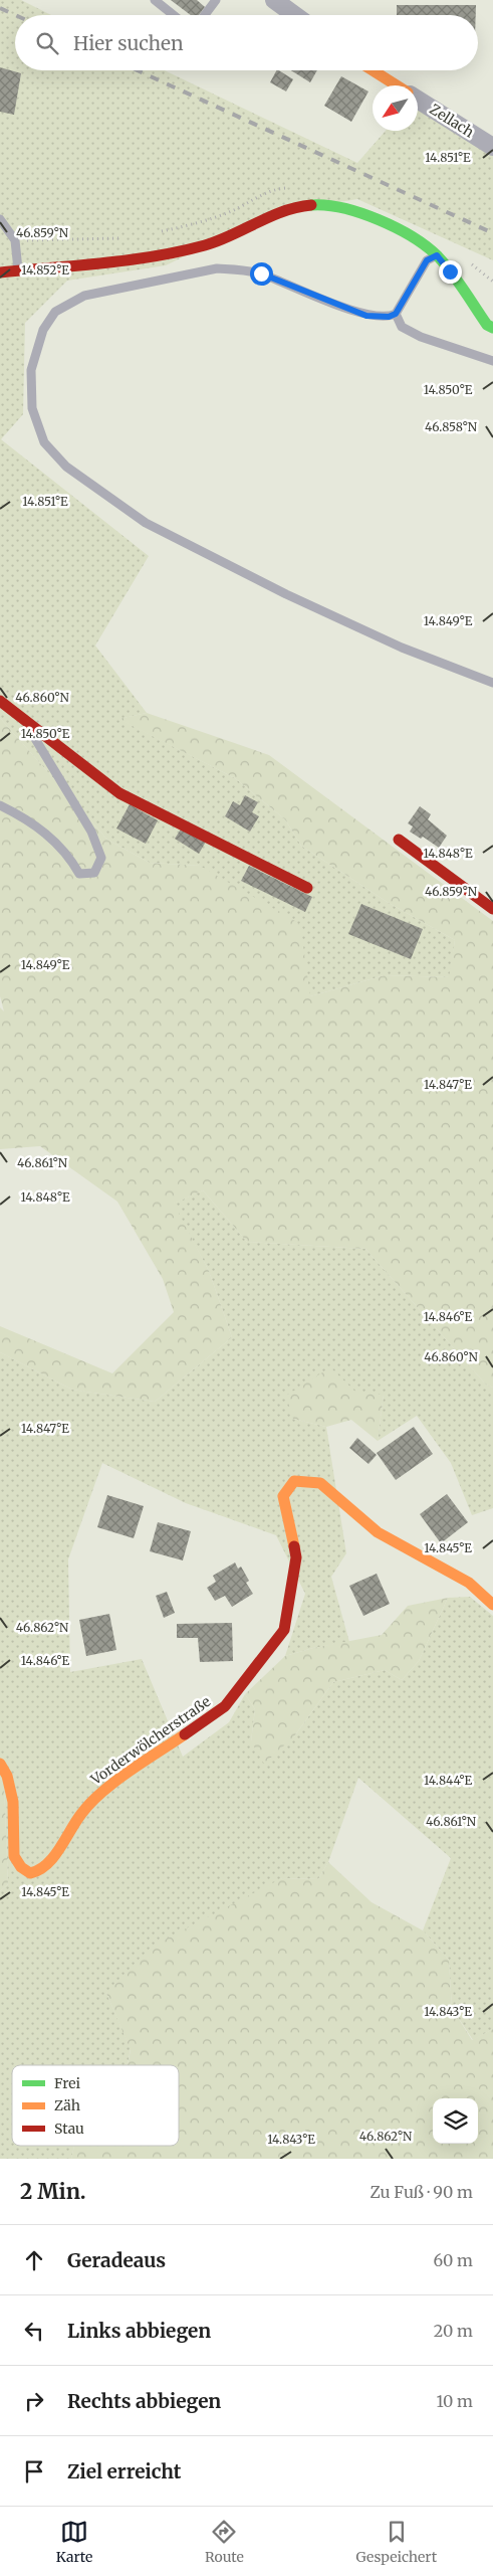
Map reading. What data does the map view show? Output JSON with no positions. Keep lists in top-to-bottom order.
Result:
{
  "streets": {
    "street": ["Zellach", "Vorderwölcherstraße"]
  },
  "legend": ["Frei", "Zäh", "Stau"],
  "north": "bottom left",
  "page": {
    "search": "Hier suchen",
    "heading": ["2 Min.", "Zu Fuß · 90 m"],
    "list": [
      ["Geradeaus", "60 m"],
      ["Links abbiegen", "20 m"],
      ["Rechts abbiegen", "10 m"],
      "Ziel erreicht"
    ],
    "nav": ["Karte", "Route", "Gespeichert"]
  },
  "coordinates": [
    "14.851°E",
    "46.859°N",
    "14.852°E",
    "14.850°E",
    "46.858°N",
    "14.849°E",
    "46.860°N",
    "14.848°E",
    "14.847°E",
    "46.861°N",
    "14.846°E",
    "14.845°E",
    "46.862°N",
    "14.844°E",
    "14.843°E"
  ]
}
